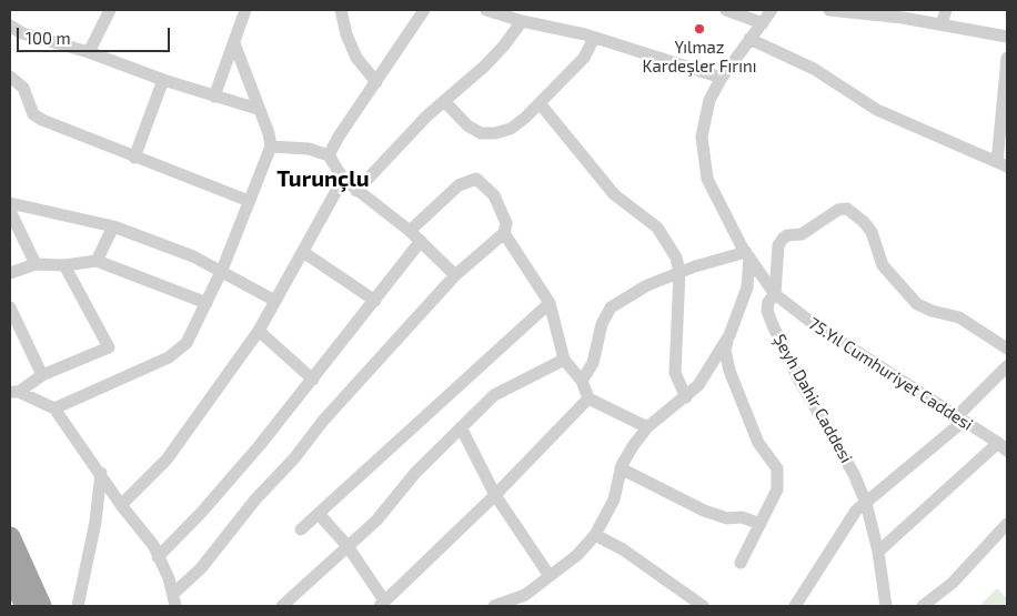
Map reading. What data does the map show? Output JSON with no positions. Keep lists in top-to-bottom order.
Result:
{
  "streets": {
    "street": ["75.Yıl Cumhuriyet Caddesi", "Şeyh Dahir Caddesi"]
  },
  "crossings": [
    ["75.Yıl Cumhuriyet Caddesi", "Şeyh Dahir Caddesi"]
  ],
  "districts": ["Turunçlu"],
  "places": ["Yılmaz Kardeşler Fırını"],
  "scale_bar": "100 m"
}
